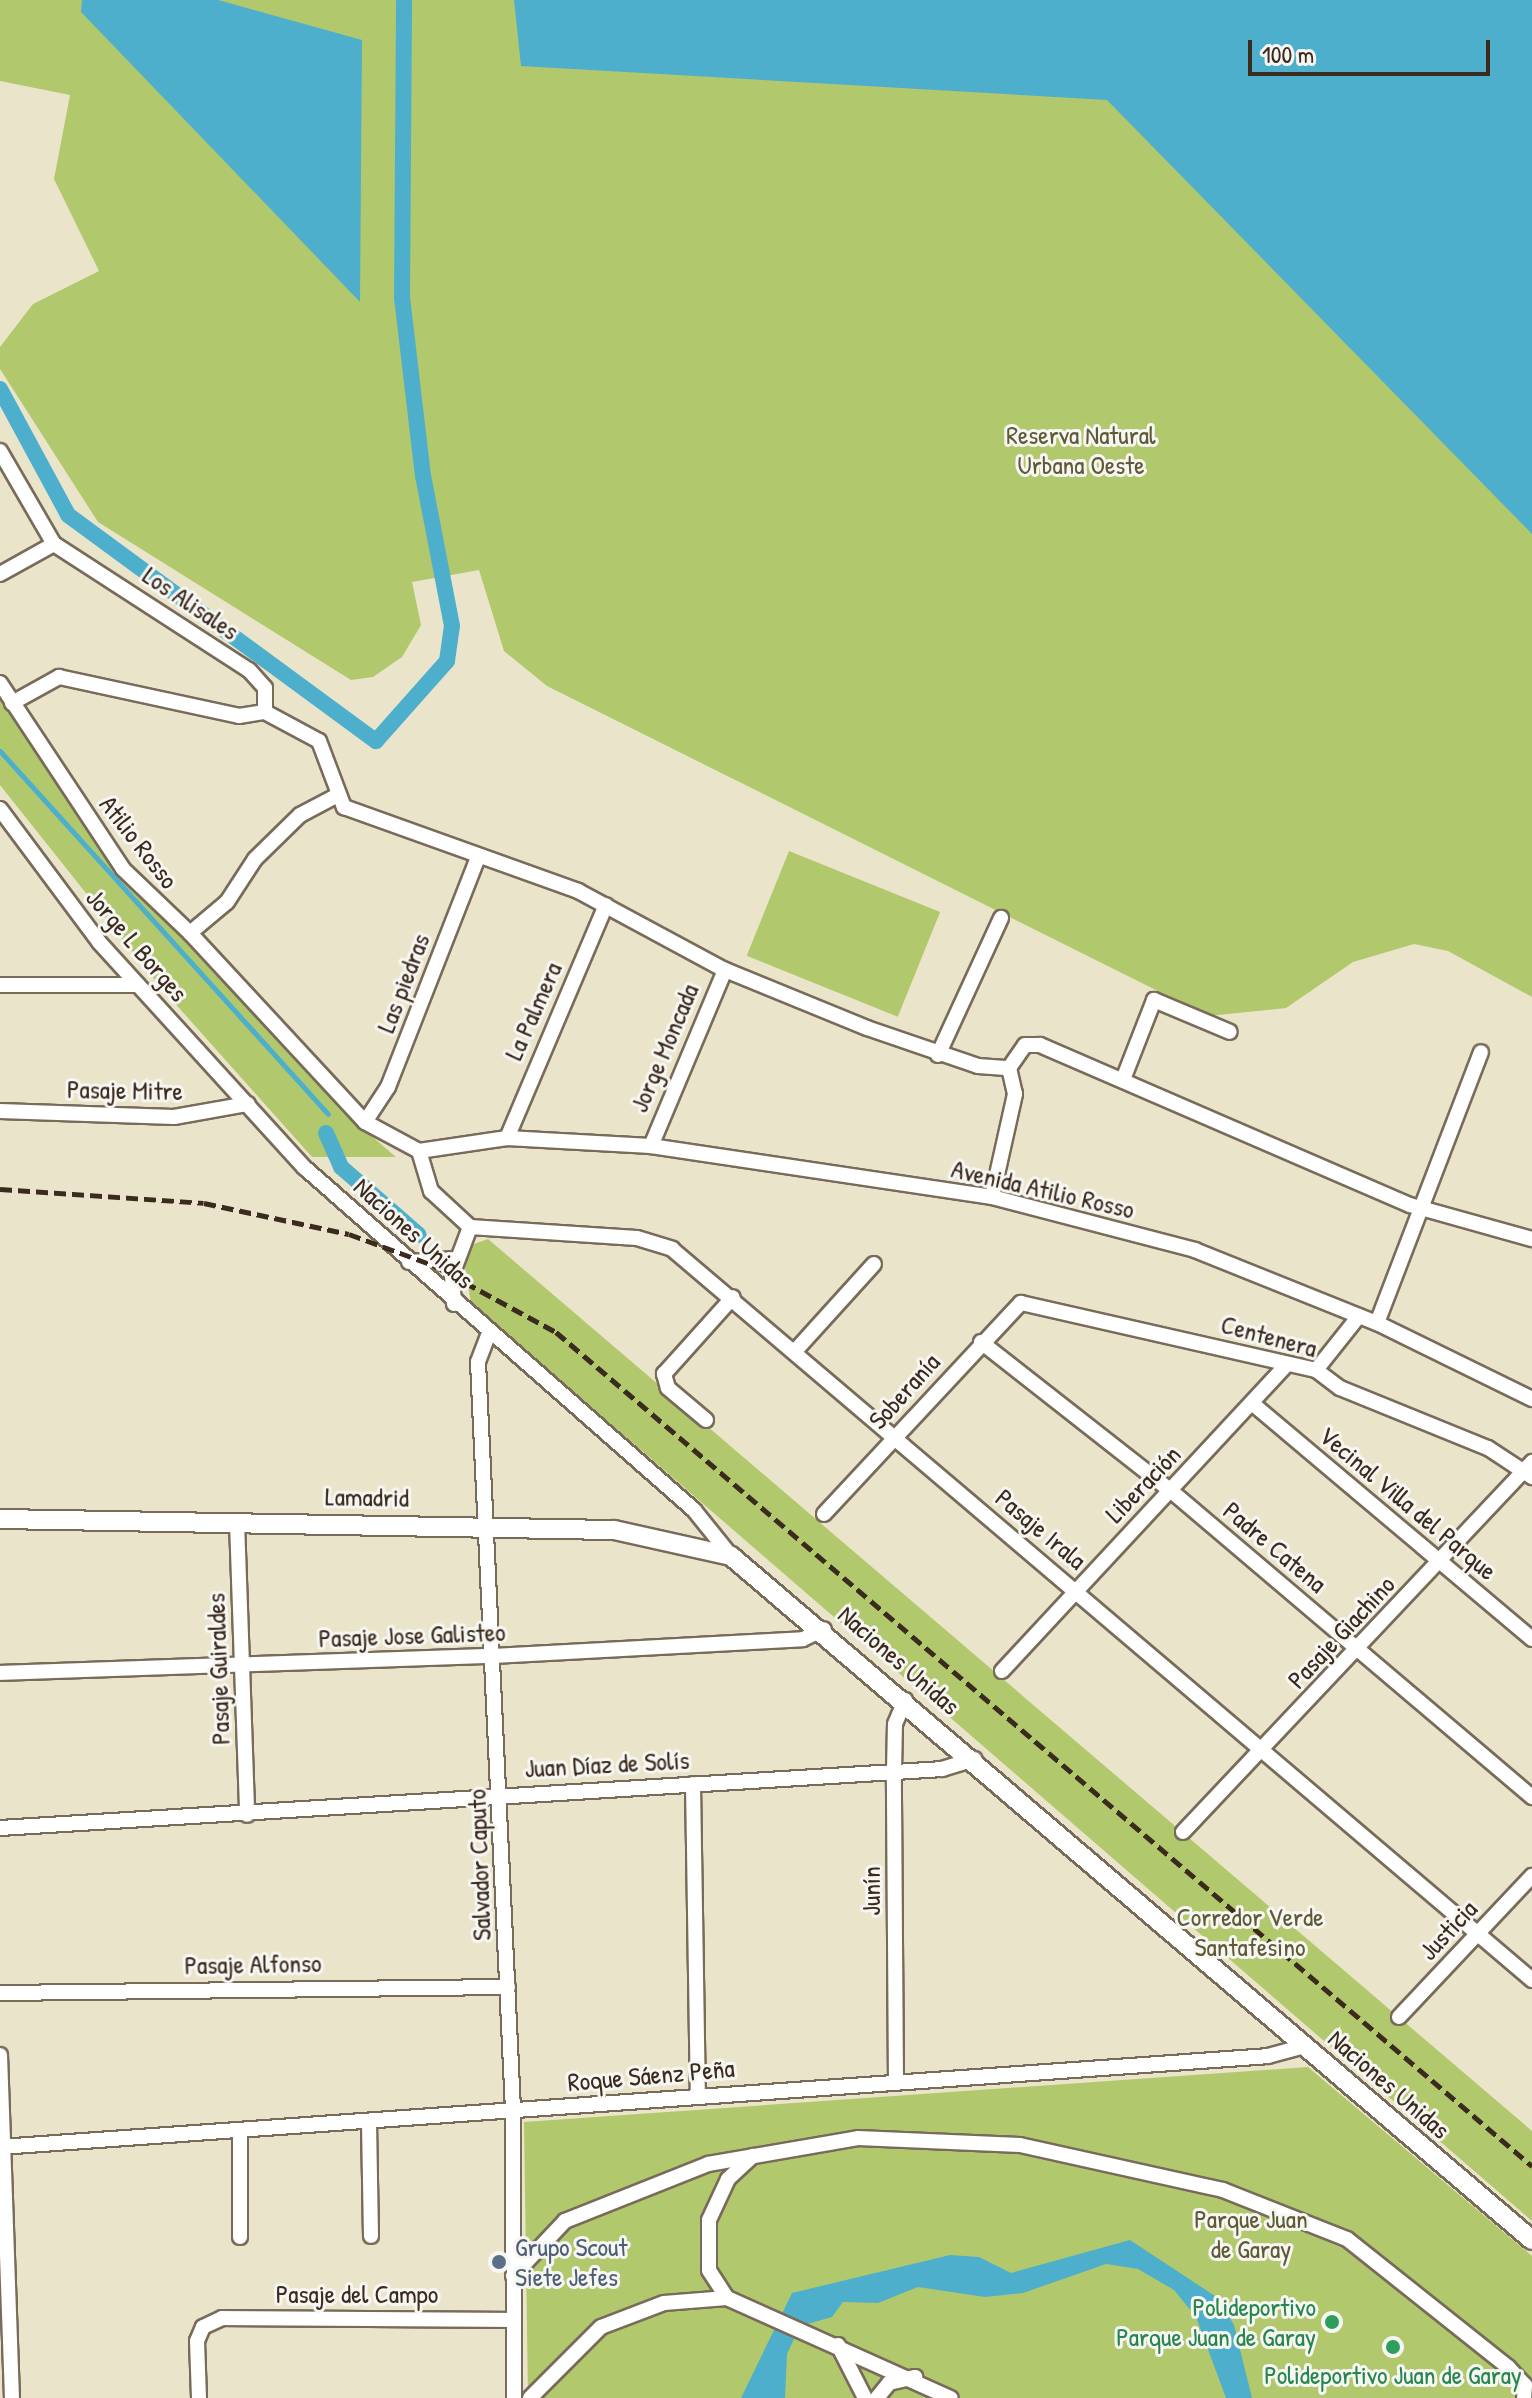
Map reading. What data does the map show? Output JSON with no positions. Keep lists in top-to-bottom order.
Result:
{
  "streets": {
    "street": [
      "Los Alisales",
      "Atilio Rosso",
      "Jorge L Borges",
      "Las piedras",
      "La Palmera",
      "Jorge Moncada",
      "Pasaje Mitre",
      "Avenida Atilio Rosso",
      "Naciones Unidas",
      "Centenera",
      "Soberanía",
      "Liberación",
      "Lamadrid",
      "Vecinal Villa del Parque",
      "Pasaje Irala",
      "Padre Catena",
      "Pasaje Giachino",
      "Pasaje Jose Galisteo",
      "Pasaje Guiraldes",
      "Juan Díaz de Solís",
      "Salvador Caputo",
      "Junín",
      "Justicia",
      "Pasaje Alfonso",
      "Roque Sáenz Peña",
      "Pasaje del Campo"
    ]
  },
  "crossings": [
    ["Atilio Rosso", "Las piedras"],
    ["Atilio Rosso", "Avenida Atilio Rosso"],
    ["Jorge L Borges", "Pasaje Mitre"],
    ["Jorge L Borges", "Naciones Unidas"],
    ["La Palmera", "Avenida Atilio Rosso"],
    ["Jorge Moncada", "Avenida Atilio Rosso"],
    ["Pasaje Mitre", "Naciones Unidas"],
    ["Naciones Unidas", "Lamadrid"],
    ["Naciones Unidas", "Pasaje Jose Galisteo"],
    ["Naciones Unidas", "Juan Díaz de Solís"],
    ["Naciones Unidas", "Salvador Caputo"],
    ["Naciones Unidas", "Junín"],
    ["Naciones Unidas", "Roque Sáenz Peña"],
    ["Centenera", "Soberanía"],
    ["Centenera", "Liberación"],
    ["Centenera", "Pasaje Giachino"],
    ["Soberanía", "Pasaje Irala"],
    ["Soberanía", "Padre Catena"],
    ["Liberación", "Vecinal Villa del Parque"],
    ["Liberación", "Pasaje Irala"],
    ["Liberación", "Padre Catena"],
    ["Lamadrid", "Pasaje Guiraldes"],
    ["Lamadrid", "Salvador Caputo"],
    ["Vecinal Villa del Parque", "Pasaje Giachino"],
    ["Pasaje Irala", "Pasaje Giachino"],
    ["Pasaje Irala", "Justicia"],
    ["Padre Catena", "Pasaje Giachino"],
    ["Pasaje Jose Galisteo", "Pasaje Guiraldes"],
    ["Pasaje Jose Galisteo", "Salvador Caputo"],
    ["Pasaje Guiraldes", "Juan Díaz de Solís"],
    ["Juan Díaz de Solís", "Salvador Caputo"],
    ["Juan Díaz de Solís", "Junín"],
    ["Salvador Caputo", "Pasaje Alfonso"],
    ["Salvador Caputo", "Roque Sáenz Peña"],
    ["Salvador Caputo", "Pasaje del Campo"],
    ["Junín", "Roque Sáenz Peña"]
  ],
  "parks": ["Reserva Natural Urbana Oeste", "Corredor Verde Santafesino", "Parque Juan de Garay"],
  "places": ["Grupo Scout Siete Jefes", "Polideportivo Parque Juan de Garay", "Polideportivo Juan de Garay"],
  "scale_bar": "100 m"
}
